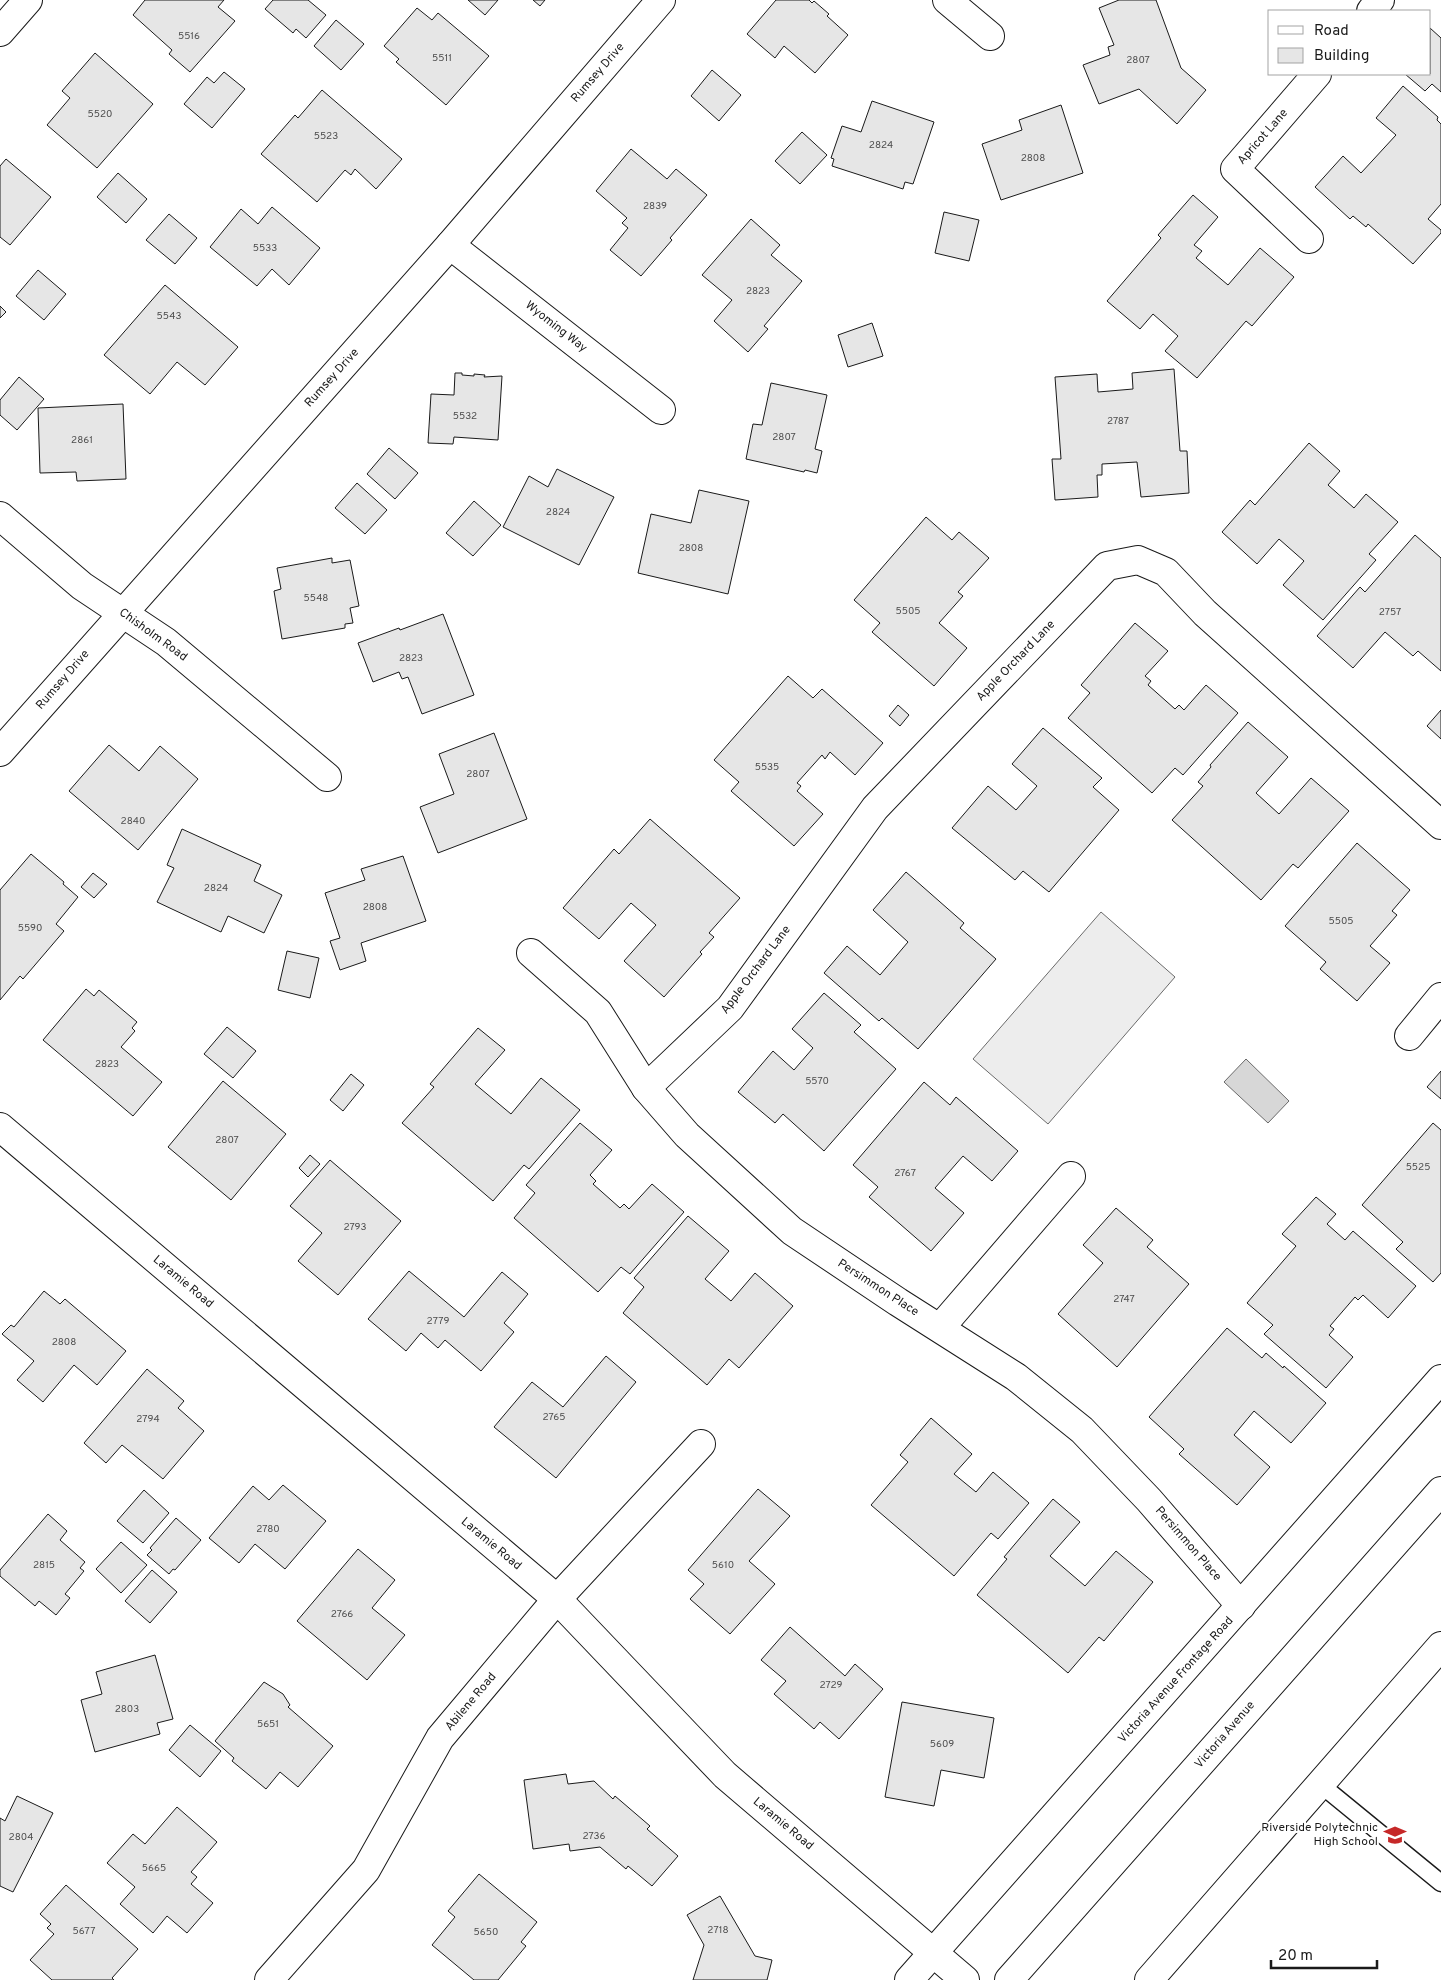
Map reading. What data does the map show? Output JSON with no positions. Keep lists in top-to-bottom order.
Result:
{
  "streets": {
    "street": [
      "Rumsey Drive",
      "Apricot Lane",
      "Wyoming Way",
      "Chisholm Road",
      "Apple Orchard Lane",
      "Laramie Road",
      "Persimmon Place",
      "Victoria Avenue Frontage Road",
      "Abilene Road",
      "Victoria Avenue"
    ]
  },
  "crossings": [
    ["Rumsey Drive", "Wyoming Way"],
    ["Rumsey Drive", "Chisholm Road"],
    ["Apple Orchard Lane", "Persimmon Place"],
    ["Laramie Road", "Victoria Avenue Frontage Road"],
    ["Laramie Road", "Abilene Road"],
    ["Persimmon Place", "Victoria Avenue Frontage Road"]
  ],
  "places": {
    "school or university": ["Riverside Polytechnic High School"]
  },
  "house_numbers": [
    "5516",
    "5511",
    "2807",
    "5520",
    "5523",
    "2824",
    "2808",
    "2839",
    "5533",
    "2823",
    "5543",
    "5532",
    "2787",
    "2807",
    "2861",
    "2824",
    "2808",
    "5548",
    "5505",
    "2757",
    "2823",
    "5535",
    "2807",
    "2840",
    "2824",
    "2808",
    "5505",
    "5590",
    "2823",
    "5570",
    "2807",
    "5525",
    "2767",
    "2793",
    "2747",
    "2779",
    "2808",
    "2765",
    "2794",
    "2780",
    "2815",
    "5610",
    "2766",
    "2729",
    "2803",
    "5651",
    "5609",
    "2736",
    "2804",
    "5665",
    "2718",
    "5677",
    "5650"
  ],
  "legend": ["Road", "Building"],
  "scale_bar": "20 m"
}
